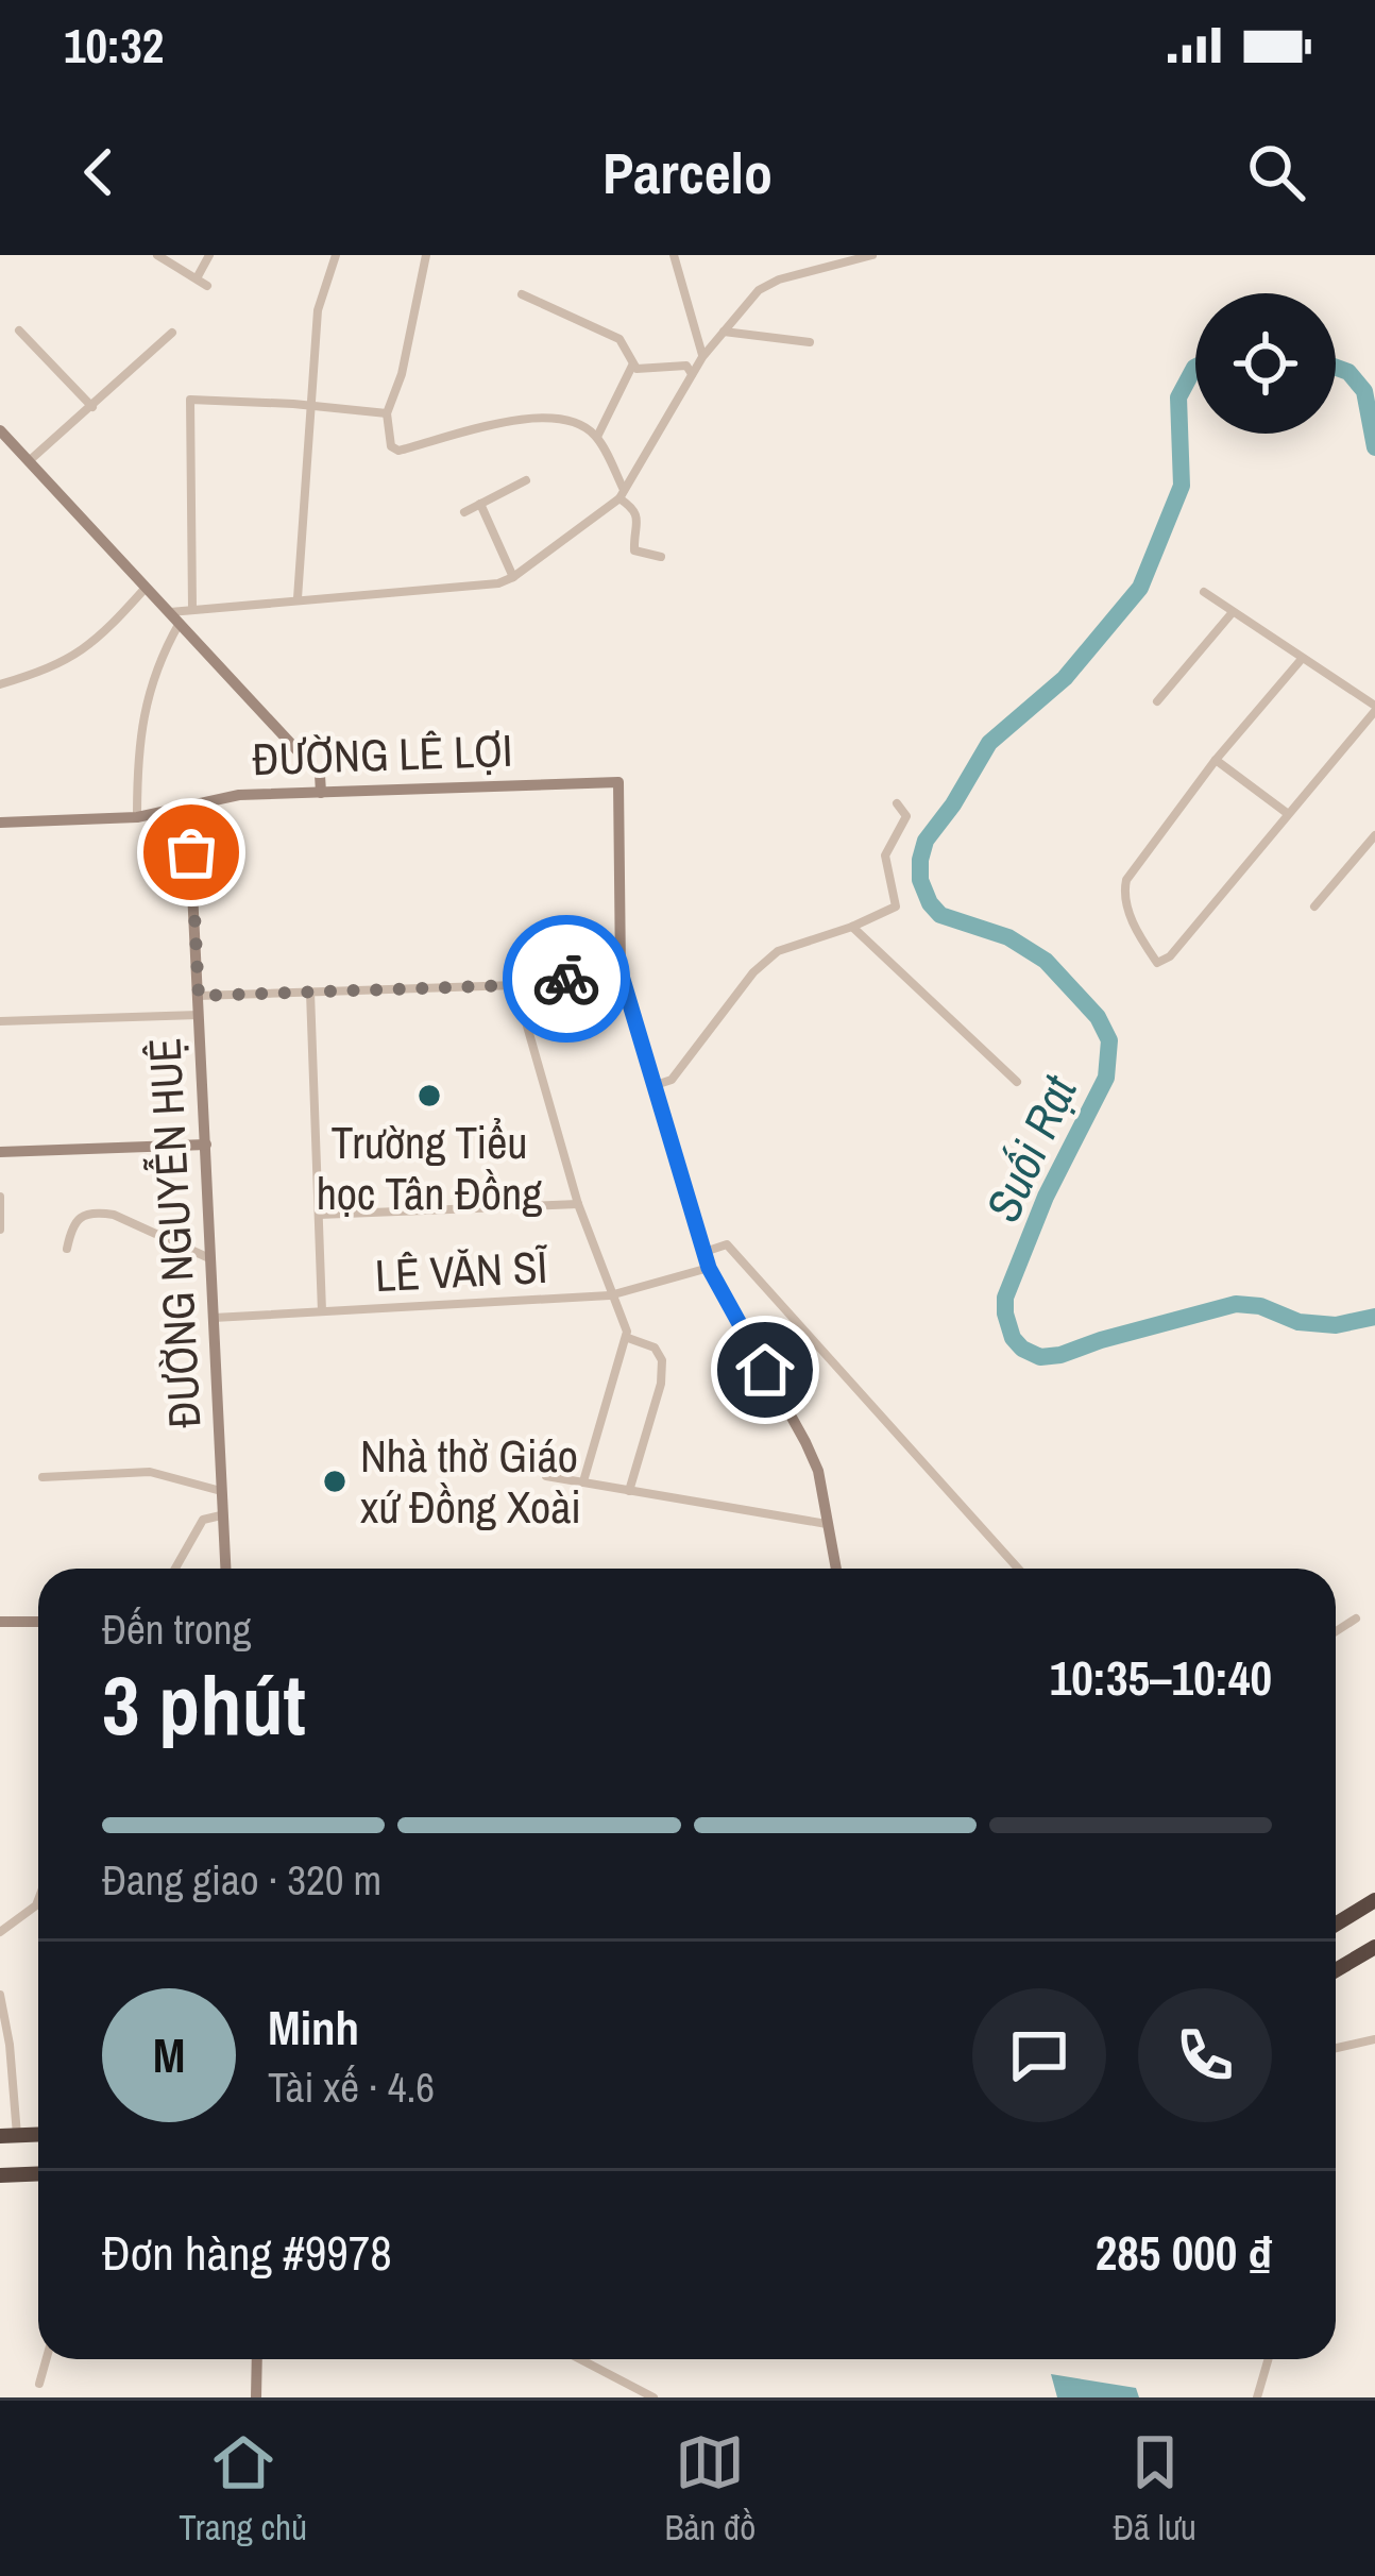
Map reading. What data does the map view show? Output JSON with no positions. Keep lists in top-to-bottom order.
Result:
{
  "streets": {
    "street": ["ĐƯỜNG LÊ LỢI", "ĐƯỜNG NGUYỄN HUỆ", "LÊ VĂN SĨ"]
  },
  "crossings": [
    ["ĐƯỜNG LÊ LỢI", "ĐƯỜNG NGUYỄN HUỆ"],
    ["ĐƯỜNG NGUYỄN HUỆ", "LÊ VĂN SĨ"]
  ],
  "water": ["Suối Rạt"],
  "places": ["Trường Tiểu học Tân Đồng", "Nhà thờ Giáo xứ Đồng Xoài"],
  "page": {
    "status": "10:32",
    "header": "Parcelo",
    "heading": ["3 phút", "Đến trong", "10:35–10:40"],
    "panel": [
      "Minh",
      "Tài xế · 4.6",
      "Đơn hàng #9978",
      "285 000 ₫"
    ],
    "bar": "Đang giao · 320 m",
    "round": "M",
    "tabs": ["Trang chủ", "Bản đồ", "Đã lưu"]
  }
}
